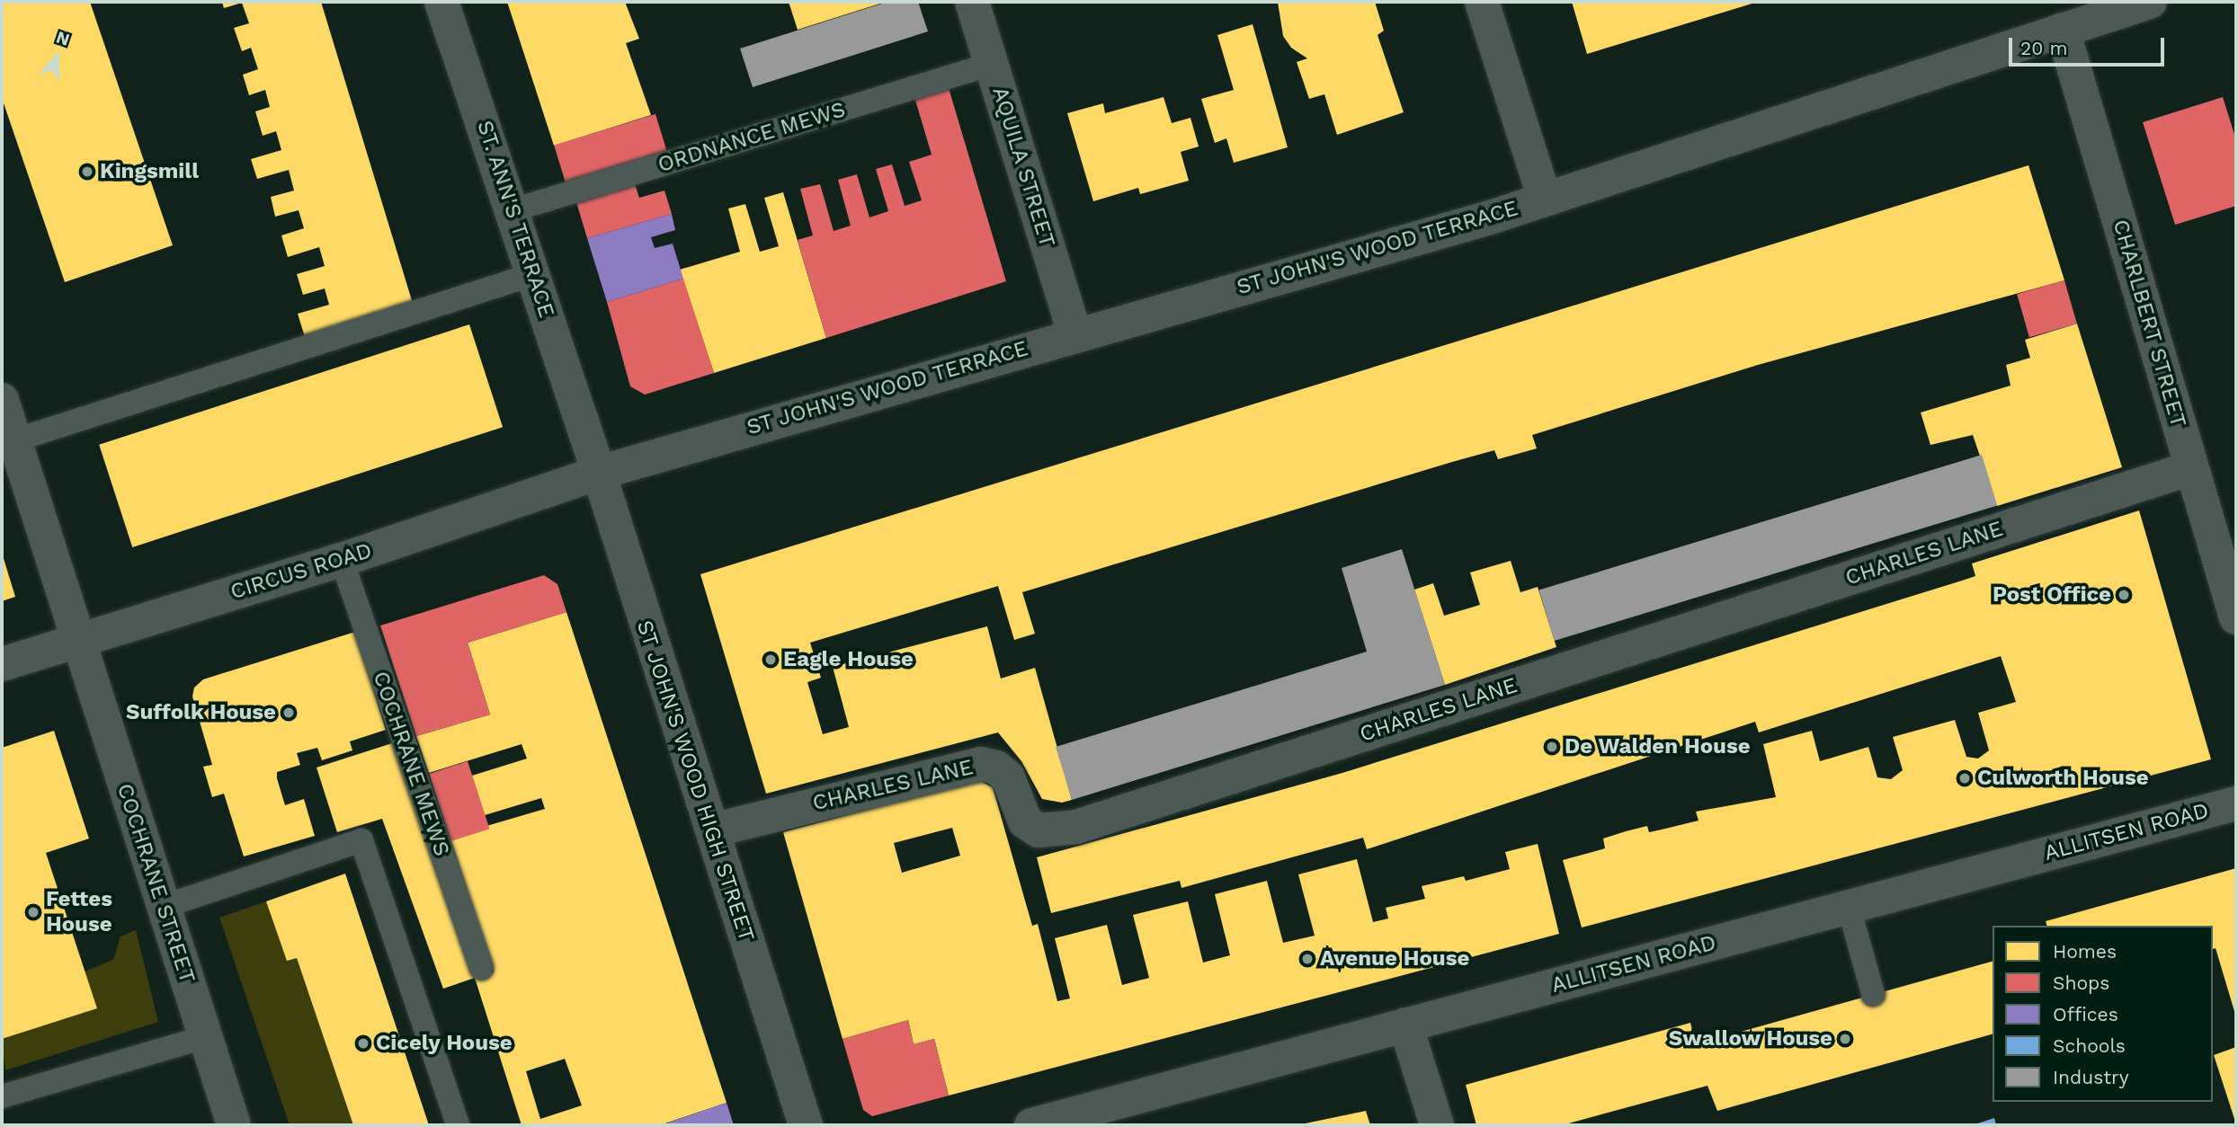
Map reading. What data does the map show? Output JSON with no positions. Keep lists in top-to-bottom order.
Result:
{
  "streets": {
    "street": [
      "AQUILA STREET",
      "ST. ANN'S TERRACE",
      "ST JOHN'S WOOD TERRACE",
      "CHARLBERT STREET",
      "CHARLES LANE",
      "CIRCUS ROAD",
      "ST JOHN'S WOOD HIGH STREET",
      "ALLITSEN ROAD",
      "COCHRANE STREET"
    ],
    "lane": ["ORDNANCE MEWS", "COCHRANE MEWS"]
  },
  "crossings": [
    ["ORDNANCE MEWS", "AQUILA STREET"],
    ["ORDNANCE MEWS", "ST. ANN'S TERRACE"],
    ["AQUILA STREET", "ST JOHN'S WOOD TERRACE"],
    ["ST. ANN'S TERRACE", "ST JOHN'S WOOD HIGH STREET"],
    ["ST JOHN'S WOOD TERRACE", "CHARLBERT STREET"],
    ["ST JOHN'S WOOD TERRACE", "CIRCUS ROAD"],
    ["ST JOHN'S WOOD TERRACE", "ST JOHN'S WOOD HIGH STREET"],
    ["CHARLBERT STREET", "CHARLES LANE"],
    ["CHARLES LANE", "ST JOHN'S WOOD HIGH STREET"],
    ["CIRCUS ROAD", "COCHRANE MEWS"],
    ["CIRCUS ROAD", "ST JOHN'S WOOD HIGH STREET"],
    ["CIRCUS ROAD", "COCHRANE STREET"]
  ],
  "places": [
    "Kingsmill",
    "Post Office",
    "Eagle House",
    "Suffolk House",
    "De Walden House",
    "Culworth House",
    "Fettes House",
    "Avenue House",
    "Swallow House",
    "Cicely House"
  ],
  "legend": [
    "Homes",
    "Shops",
    "Offices",
    "Schools",
    "Industry"
  ],
  "scale_bar": "20 m",
  "north": "top"
}
